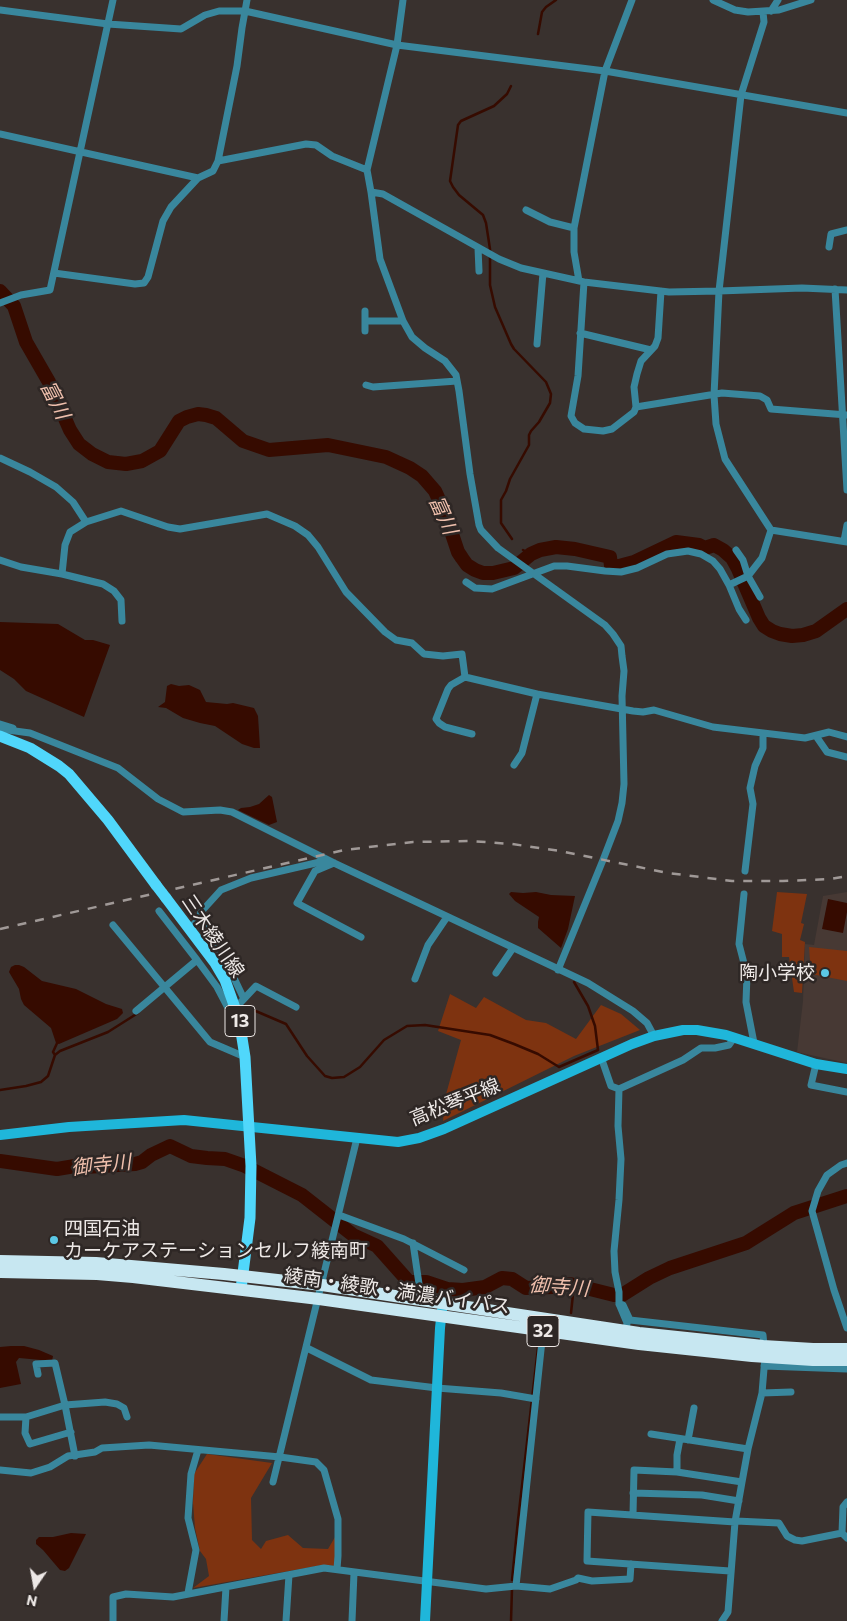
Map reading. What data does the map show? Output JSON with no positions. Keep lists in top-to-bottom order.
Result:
{
  "streets": {
    "highway": ["綾南・綾歌・満濃バイパス", "32"],
    "main road": ["三木綾川線", "13", "高松琴平線"]
  },
  "crossings": [
    ["三木綾川線", "高松琴平線"],
    ["三木綾川線", "綾南・綾歌・満濃バイパス"]
  ],
  "water": ["富川", "御寺川"],
  "places": ["陶小学校", "四国石油 カーケアステーションセルフ綾南町"],
  "north": "bottom"
}
